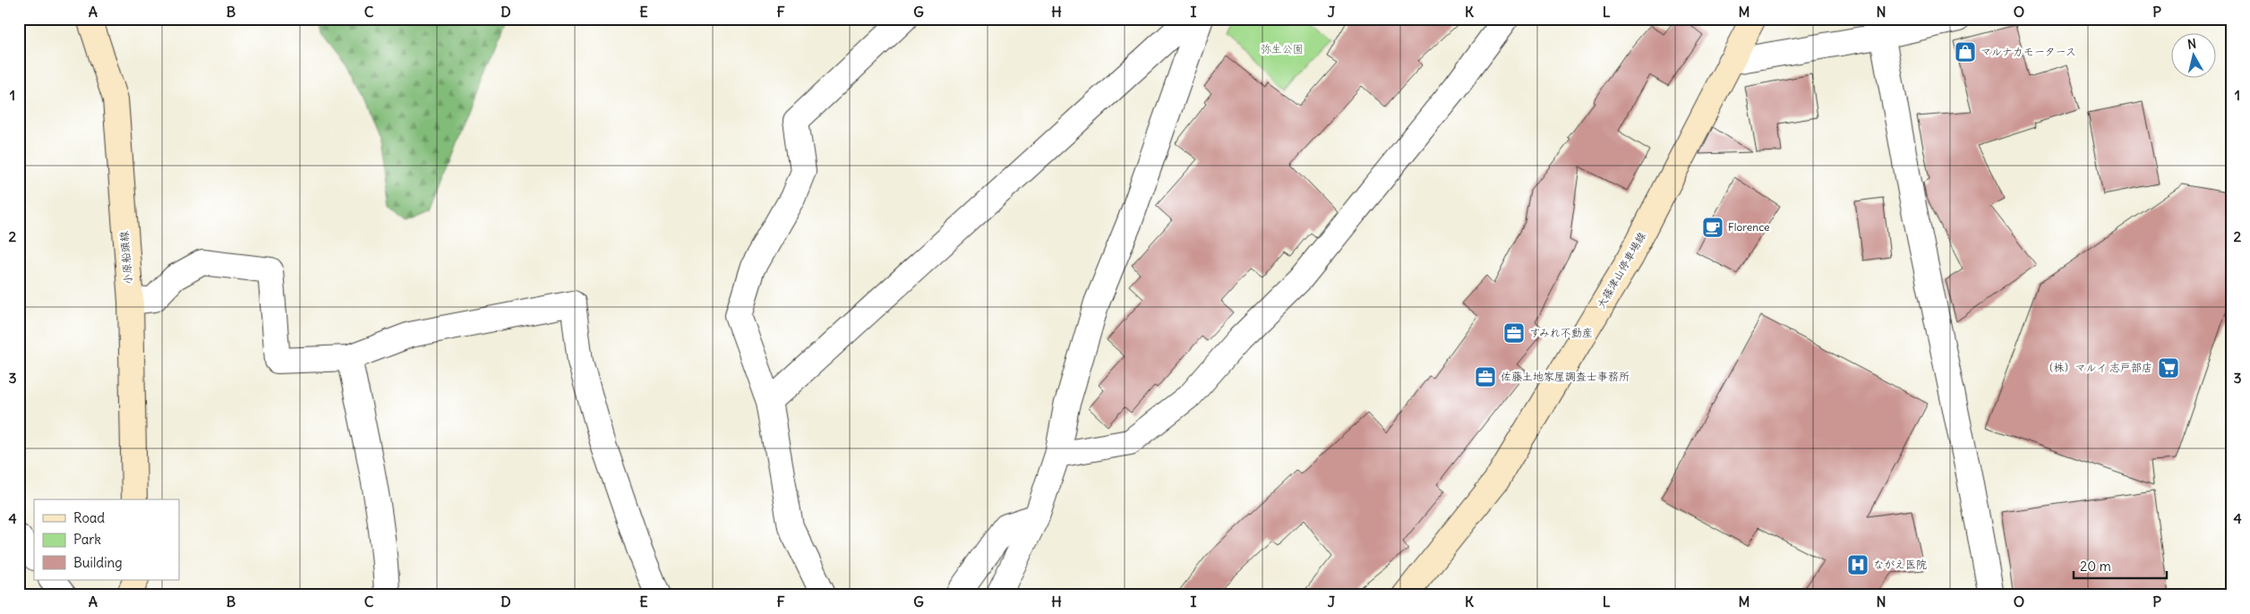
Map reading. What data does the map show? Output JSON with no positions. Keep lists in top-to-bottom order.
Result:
{
  "streets": {
    "main road": ["小原船頭線", "大篠津山停車場線"]
  },
  "parks": ["弥生公園"],
  "places": {
    "shop": ["マルナカモータース"],
    "cafe": ["Florence"],
    "office": ["すみれ不動産", "佐藤土地家屋調査士事務所"],
    "supermarket": ["（株）マルイ 志戸部店"],
    "hospital": ["ながえ医院"]
  },
  "legend": ["Road", "Park", "Building"],
  "scale_bar": "20 m",
  "north": "top",
  "grid": {
    "columns": [
      "A",
      "B",
      "C",
      "D",
      "E",
      "F",
      "G",
      "H",
      "I",
      "J",
      "K",
      "L",
      "M",
      "N",
      "O",
      "P"
    ],
    "rows": [
      "1",
      "2",
      "3",
      "4"
    ]
  }
}
